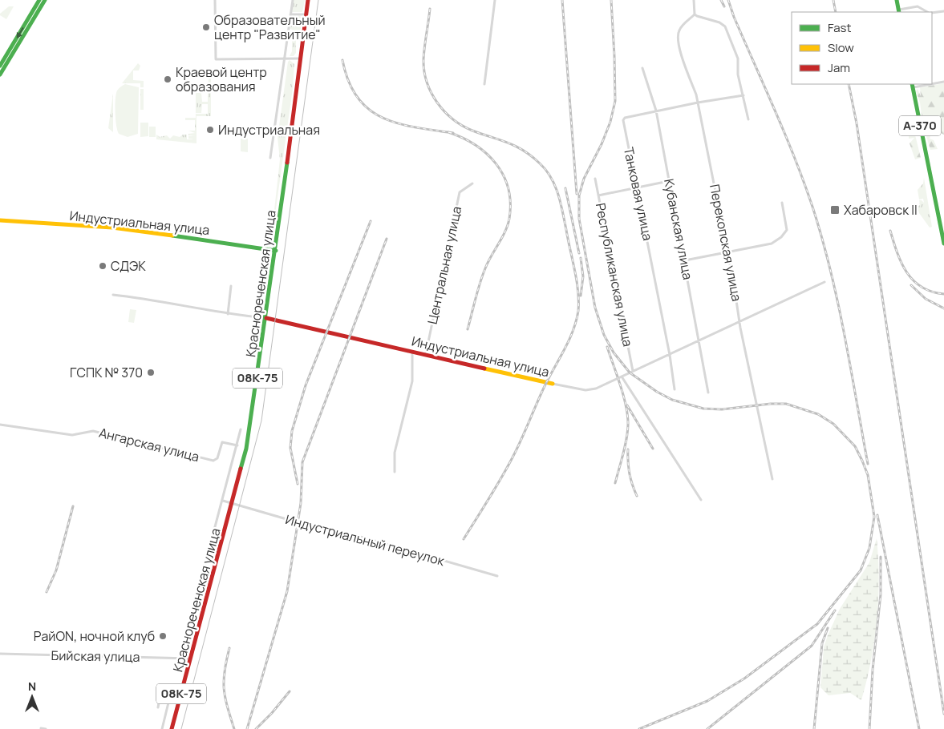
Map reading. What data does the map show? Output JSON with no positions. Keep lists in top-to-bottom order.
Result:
{
  "streets": {
    "main road": [
      "А-370",
      "Индустриальная улица",
      "Краснореченская улица",
      "08К-75"
    ],
    "street": [
      "Танковая улица",
      "Кубанская улица",
      "Перекопская улица",
      "Центральная улица",
      "Республиканская улица",
      "Ангарская улица",
      "Индустриальный переулок",
      "Бийская улица"
    ]
  },
  "crossings": [
    ["Танковая улица", "Индустриальная улица"],
    ["Танковая улица", "Кубанская улица"],
    ["Танковая улица", "Перекопская улица"],
    ["Индустриальная улица", "Кубанская улица"],
    ["Индустриальная улица", "Перекопская улица"],
    ["Индустриальная улица", "Центральная улица"],
    ["Индустриальная улица", "Республиканская улица"],
    ["Индустриальная улица", "Краснореченская улица"],
    ["Краснореченская улица", "Индустриальный переулок"],
    ["Краснореченская улица", "Бийская улица"]
  ],
  "places": {
    "other": [
      "Образовательный центр \"Развитие\"",
      "Краевой центр образования",
      "Индустриальная",
      "СДЭК",
      "ГСПК № 370",
      "РайON, ночной клуб"
    ],
    "transit": ["Хабаровск II"]
  },
  "legend": ["Fast", "Slow", "Jam"],
  "north": "top"
}
